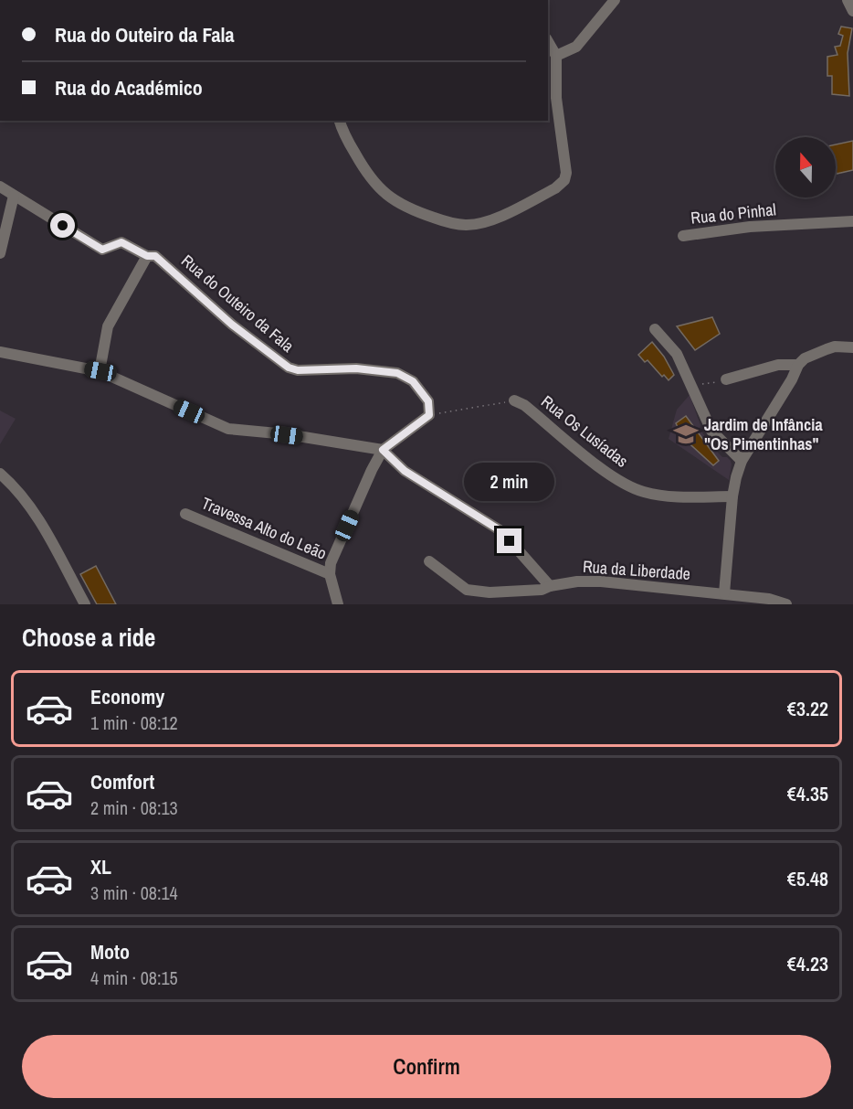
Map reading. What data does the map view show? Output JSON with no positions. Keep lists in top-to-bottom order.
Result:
{
  "streets": {
    "street": [
      "Rua do Pinhal",
      "Rua do Outeiro da Fala",
      "Rua Os Lusíadas",
      "Travessa Alto do Leão",
      "Rua da Liberdade"
    ]
  },
  "places": {
    "school or university": ["Jardim de Infância \"Os Pimentinhas\""]
  },
  "north": "top",
  "page": {
    "banner": ["Rua do Outeiro da Fala", "Rua do Académico"],
    "bubble": "2 min",
    "heading": "Choose a ride",
    "list": [
      {
        "name": "Economy",
        "note": "1 min · 08:12",
        "value": "€3.22"
      },
      {
        "name": "Comfort",
        "note": "2 min · 08:13",
        "value": "€4.35"
      },
      {
        "name": "XL",
        "note": "3 min · 08:14",
        "value": "€5.48"
      },
      {
        "name": "Moto",
        "note": "4 min · 08:15",
        "value": "€4.23"
      }
    ],
    "buttons": "Confirm"
  }
}
